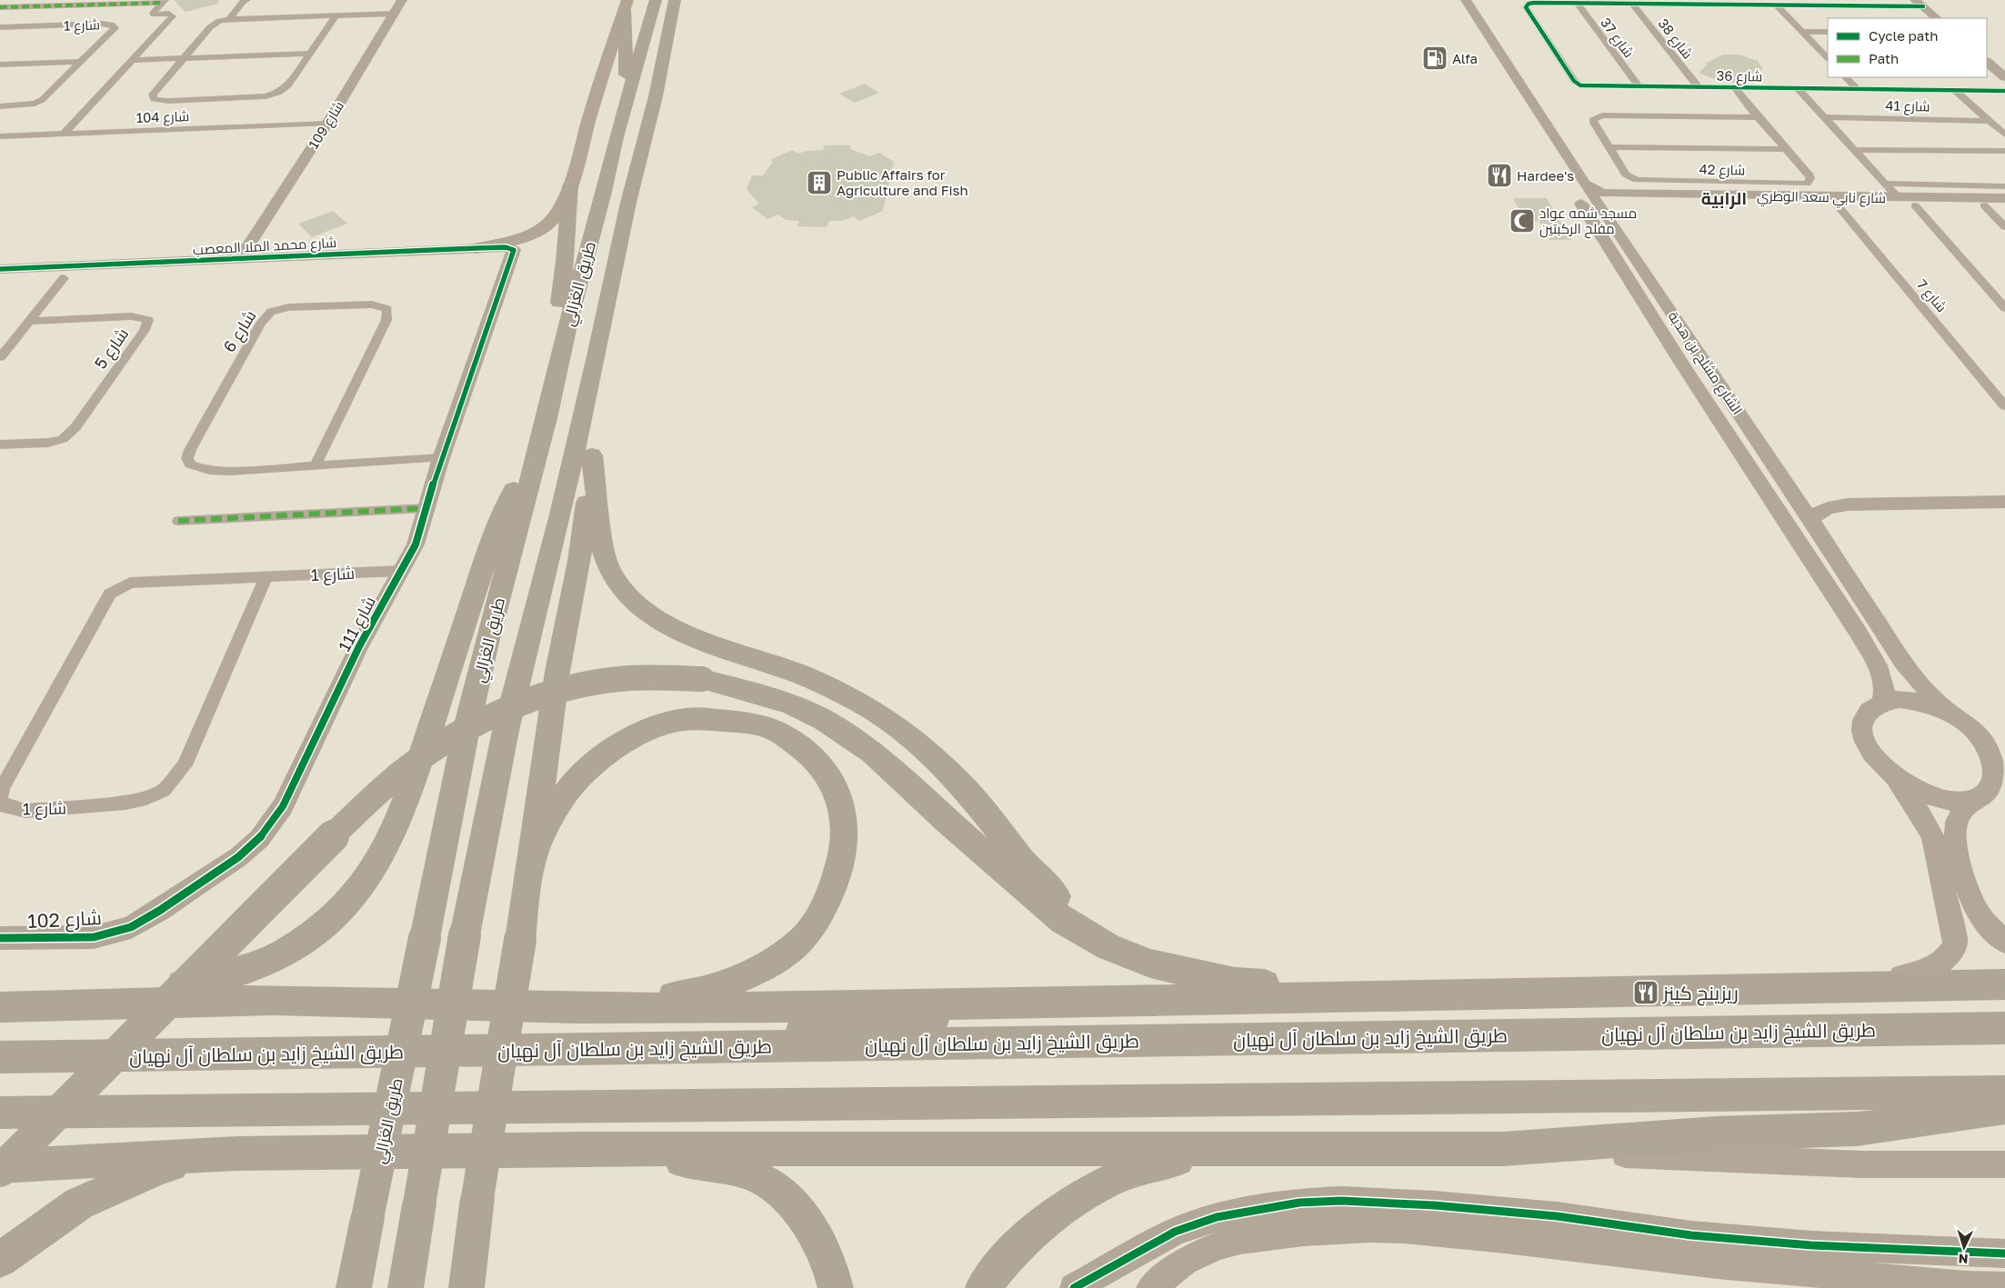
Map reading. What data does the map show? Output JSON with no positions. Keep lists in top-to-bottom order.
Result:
{
  "streets": {
    "highway": ["طريق الغزالي", "طريق الشيخ زايد بن سلطان آل نهيان"],
    "street": [
      "شارع 1",
      "شارع 37",
      "شارع 38",
      "شارع 36",
      "شارع 41",
      "شارع 104",
      "شارع 109",
      "شارع 42",
      "شارع نابي سعد الوطري",
      "شارع محمد الملا المعصب",
      "شارع 7",
      "شارع 6",
      "شارع 5",
      "الشارع مشلح بن هدبة",
      "شارع 111",
      "شارع 102"
    ]
  },
  "crossings": [
    ["شارع 1", "شارع 111"],
    ["شارع 37", "شارع 36"],
    ["شارع 38", "شارع 36"],
    ["شارع 36", "شارع 42"],
    ["شارع 104", "شارع 109"],
    ["شارع 109", "شارع محمد الملا المعصب"],
    ["شارع نابي سعد الوطري", "شارع 7"],
    ["شارع نابي سعد الوطري", "الشارع مشلح بن هدبة"],
    ["شارع محمد الملا المعصب", "شارع 111"],
    ["شارع 6", "شارع 111"],
    ["شارع 111", "شارع 102"]
  ],
  "districts": ["الرابية"],
  "places": {
    "fuel station": ["Alfa"],
    "restaurant": ["Hardee's", "ريزينج كينز"],
    "building": ["Public Affairs for Agriculture and Fish"],
    "mosque": ["مسجد شمه عواد مفلح الركبتين"]
  },
  "legend": ["Cycle path", "Path"],
  "north": "bottom"
}
